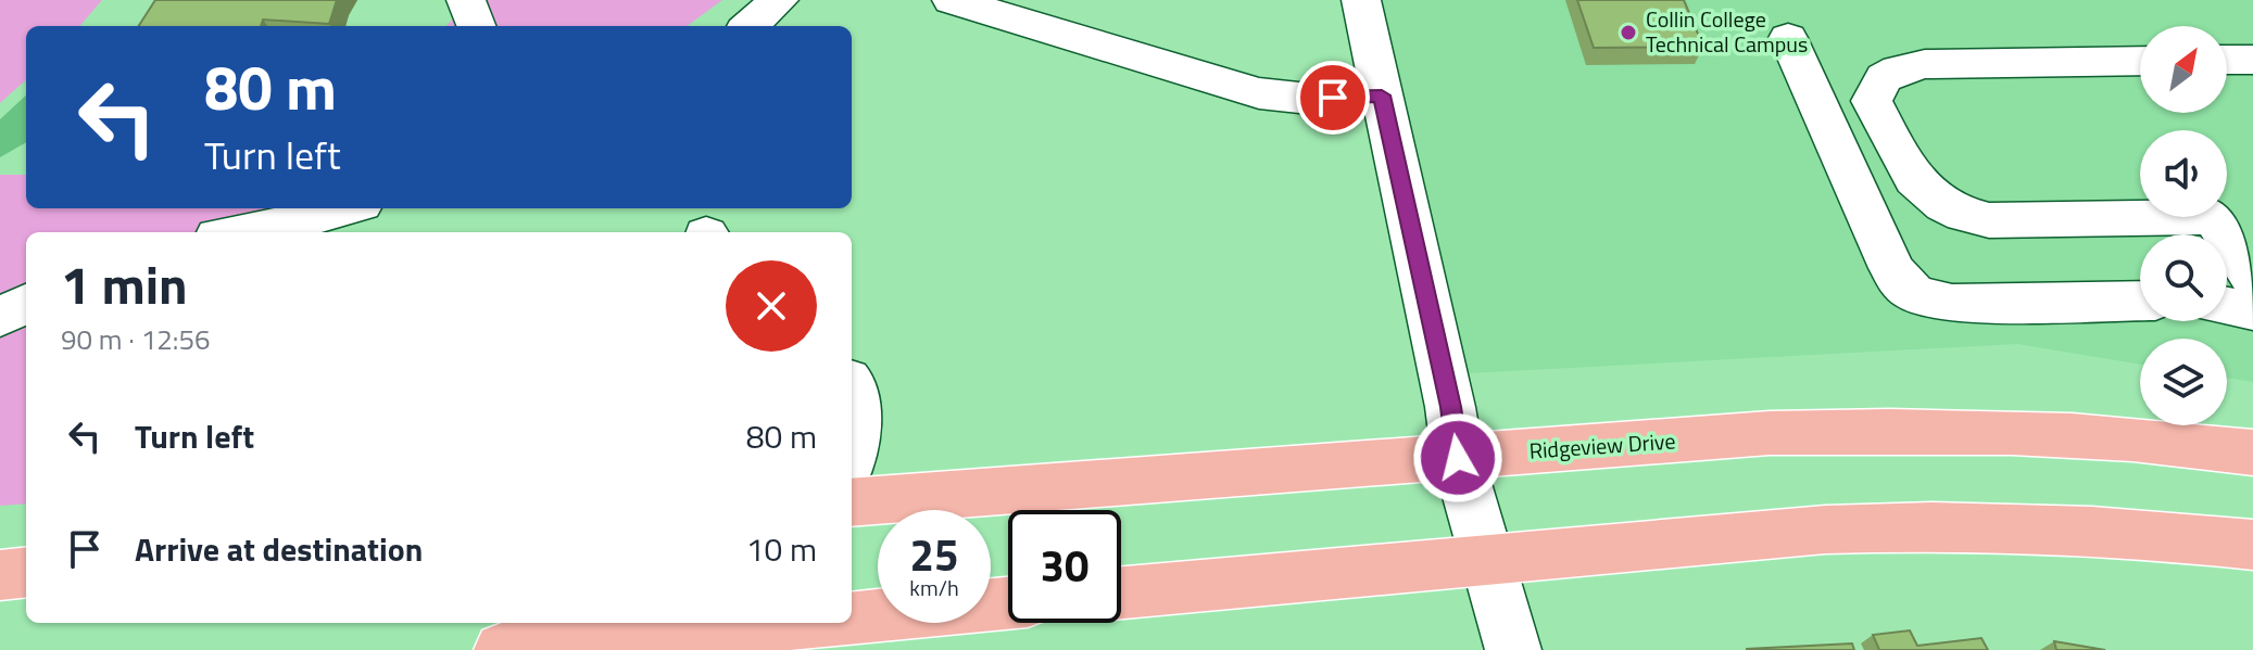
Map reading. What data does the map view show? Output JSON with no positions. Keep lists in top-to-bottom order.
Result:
{
  "streets": {
    "main road": ["Ridgeview Drive"]
  },
  "places": ["Collin College Technical Campus"],
  "north": "top right",
  "page": {
    "turn": ["80 m", "Turn left"],
    "heading": ["1 min", "90 m · 12:56"],
    "list": [
      {
        "name": "Turn left",
        "value": "80 m"
      },
      {
        "name": "Arrive at destination",
        "value": "10 m"
      }
    ],
    "speed": "25 km/h",
    "limit": "30"
  }
}
